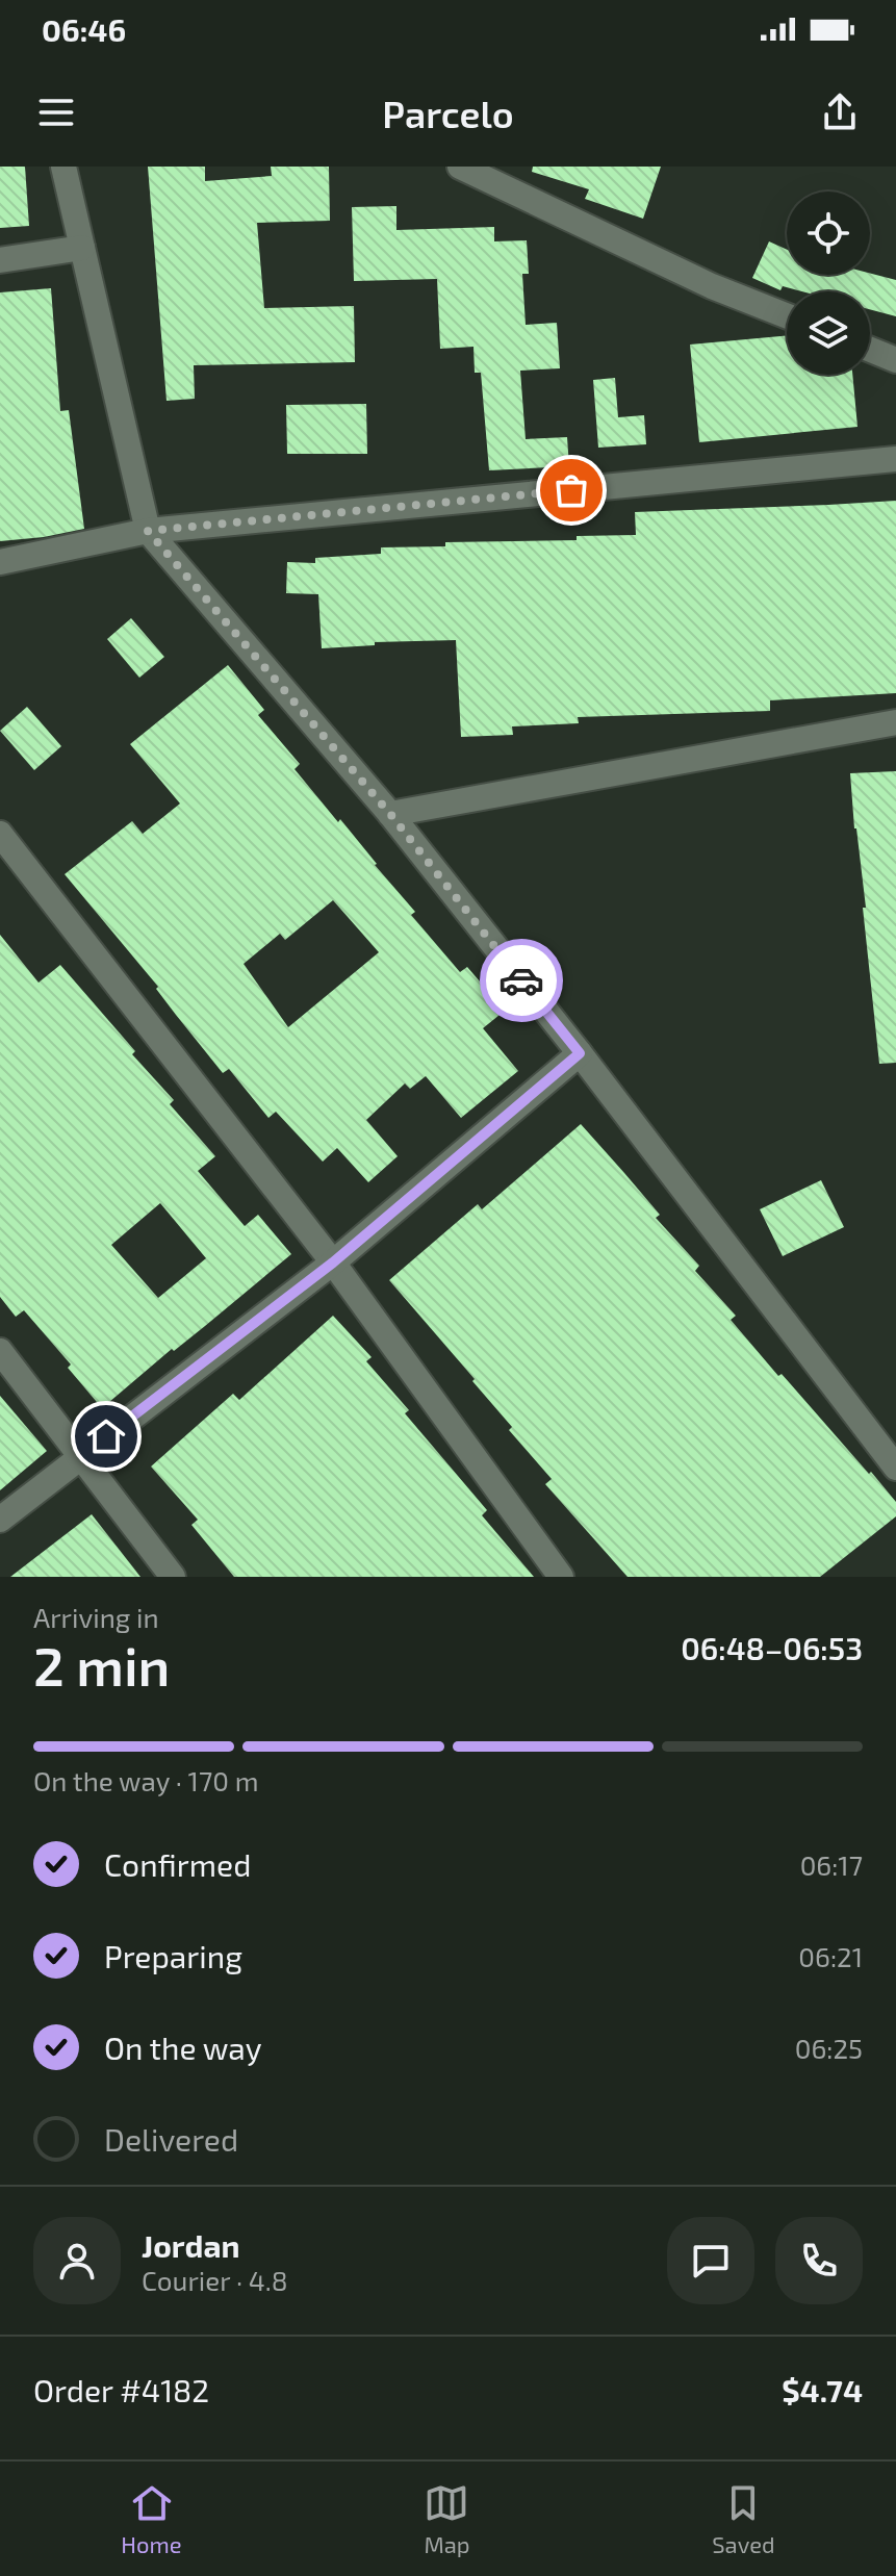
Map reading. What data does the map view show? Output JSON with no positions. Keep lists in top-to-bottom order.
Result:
{
  "page": {
    "status": "06:46",
    "header": "Parcelo",
    "heading": ["2 min", "Arriving in", "06:48–06:53"],
    "panel": [
      "Jordan",
      "Courier · 4.8",
      "Order #4182",
      "$4.74"
    ],
    "bar": "On the way · 170 m",
    "list": [
      ["Confirmed", "06:17"],
      ["Preparing", "06:21"],
      ["On the way", "06:25"],
      "Delivered"
    ],
    "tabs": ["Home", "Map", "Saved"]
  }
}
